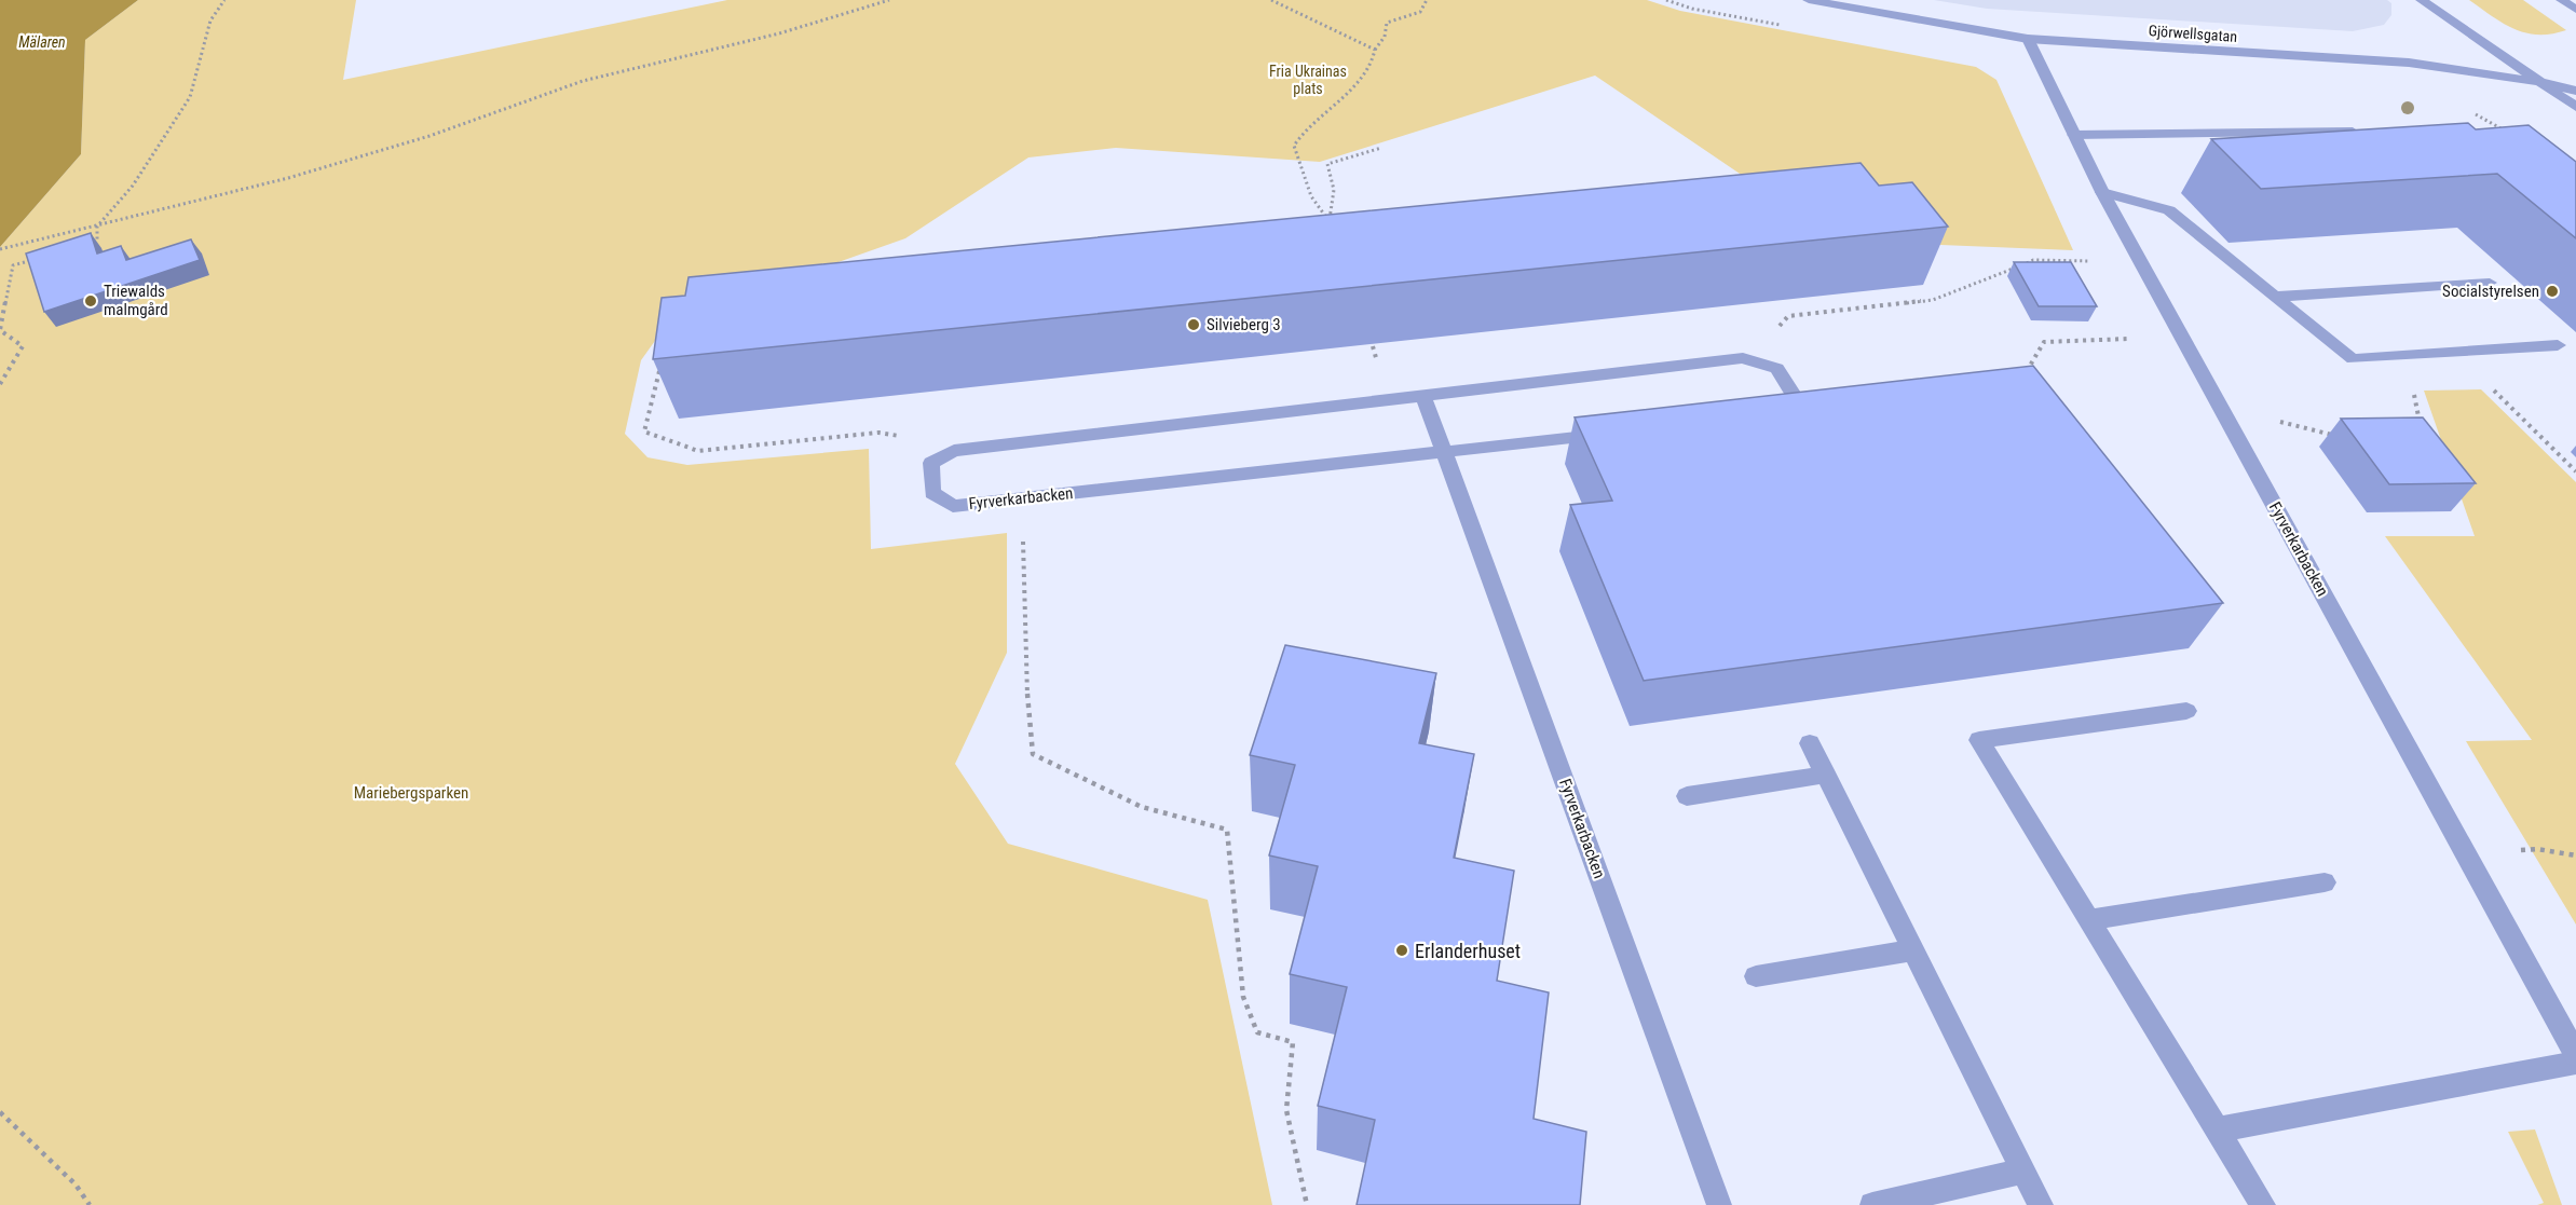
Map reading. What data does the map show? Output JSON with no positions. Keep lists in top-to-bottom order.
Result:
{
  "streets": {
    "street": ["Gjörwellsgatan", "Fyrverkarbacken"]
  },
  "crossings": [
    ["Gjörwellsgatan", "Fyrverkarbacken"]
  ],
  "water": ["Mälaren"],
  "parks": ["Fria Ukrainas plats", "Mariebergsparken"],
  "places": [
    "Socialstyrelsen",
    "Triewalds malmgård",
    "Silvieberg 3",
    "Erlanderhuset"
  ]
}
